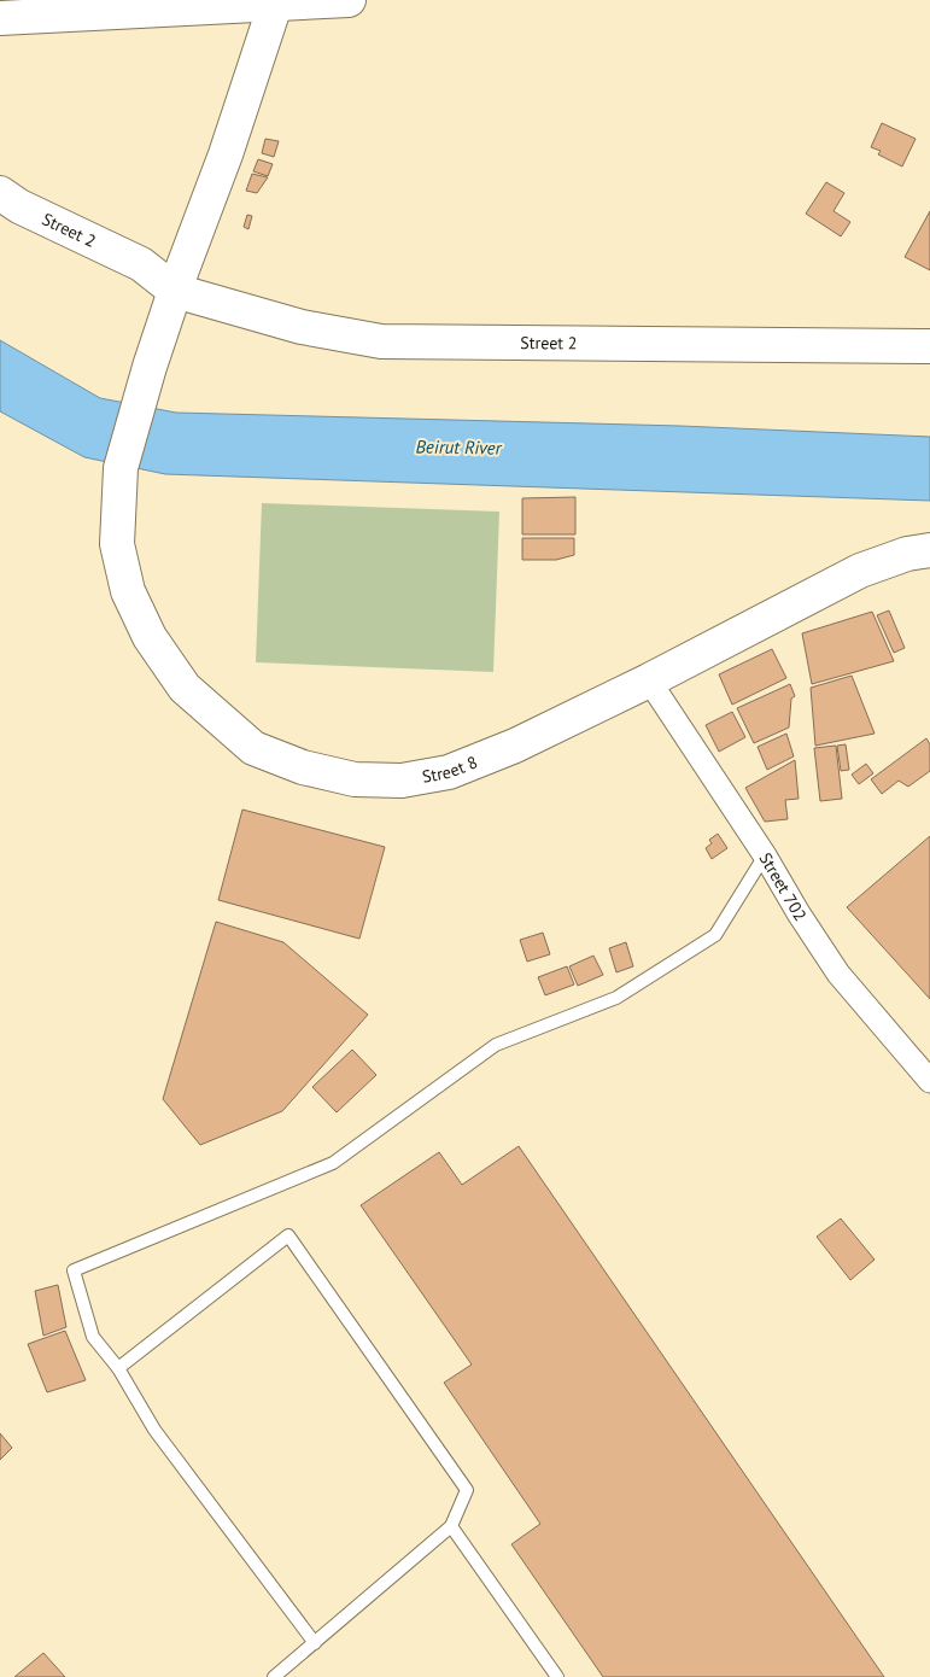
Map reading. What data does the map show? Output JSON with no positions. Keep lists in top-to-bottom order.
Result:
{
  "streets": {
    "main road": ["Street 2", "Street 8"],
    "street": ["Street 702"]
  },
  "crossings": [
    ["Street 2", "Street 8"],
    ["Street 8", "Street 702"]
  ],
  "water": ["Beirut River"]
}
